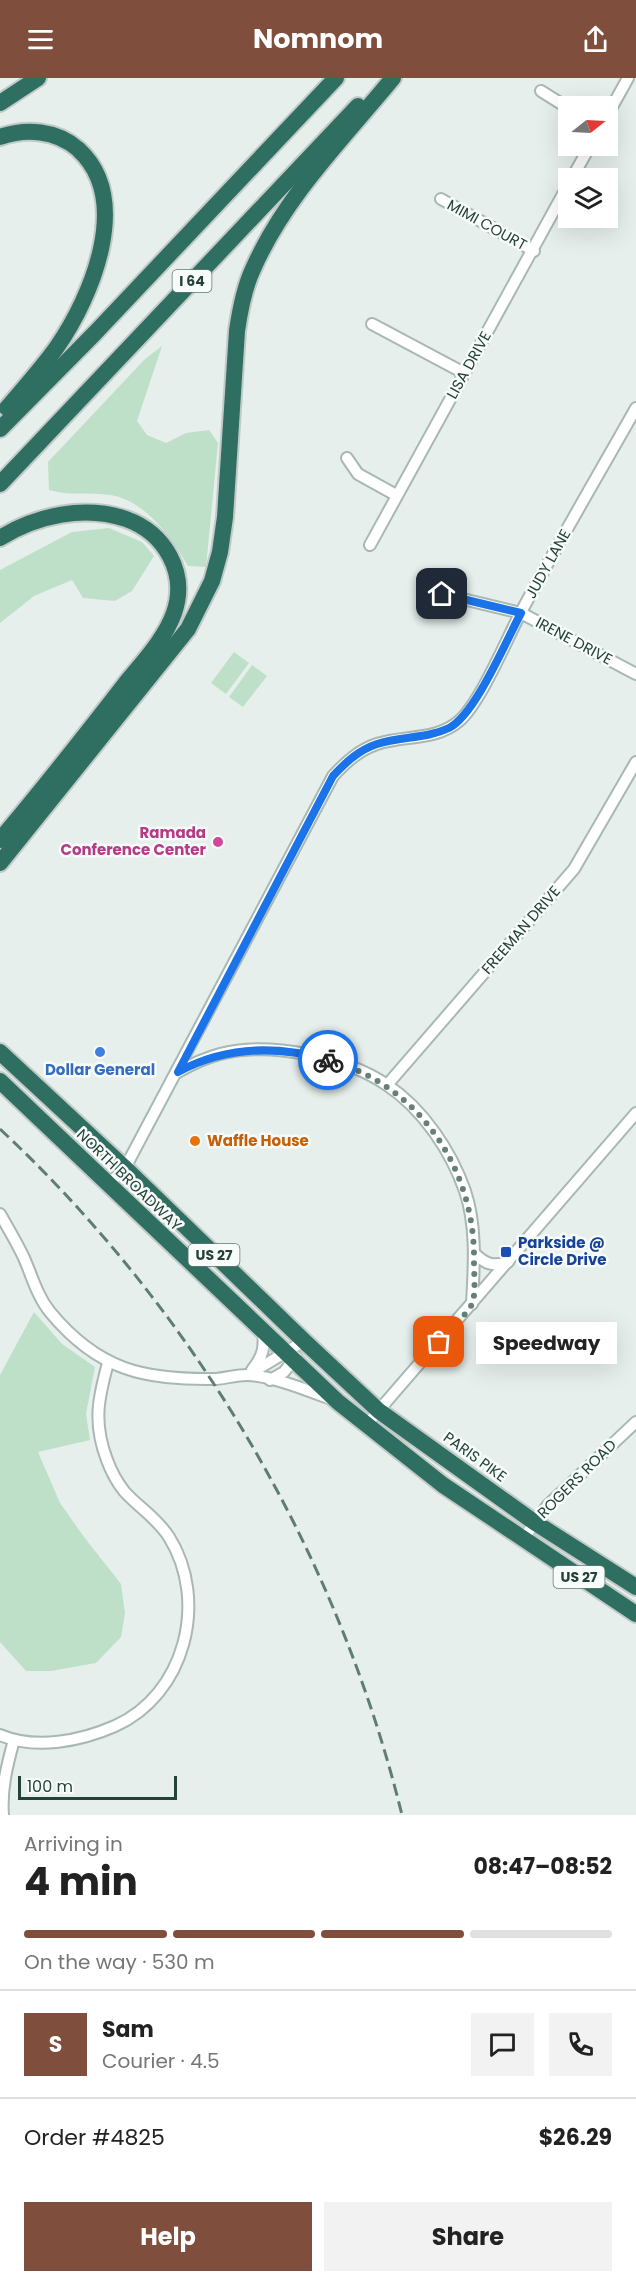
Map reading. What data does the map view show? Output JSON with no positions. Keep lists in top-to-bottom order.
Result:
{
  "streets": {
    "highway": [
      "I 64",
      "NORTH BROADWAY",
      "US 27",
      "PARIS PIKE"
    ],
    "street": [
      "MIMI COURT",
      "LISA DRIVE",
      "JUDY LANE",
      "IRENE DRIVE",
      "FREEMAN DRIVE",
      "ROGERS ROAD"
    ]
  },
  "crossings": [
    ["MIMI COURT", "LISA DRIVE"],
    ["JUDY LANE", "IRENE DRIVE"],
    ["JUDY LANE", "NORTH BROADWAY"],
    ["NORTH BROADWAY", "US 27"],
    ["NORTH BROADWAY", "PARIS PIKE"],
    ["US 27", "ROGERS ROAD"],
    ["PARIS PIKE", "ROGERS ROAD"]
  ],
  "places": {
    "other": [
      "Ramada Conference Center",
      "Dollar General",
      "Waffle House",
      "Speedway"
    ],
    "transit": ["Parkside @ Circle Drive"]
  },
  "scale_bar": "100 m",
  "north": "right",
  "page": {
    "header": "Nomnom",
    "bubble": "Speedway",
    "scale": "100 m",
    "heading": ["4 min", "Arriving in", "08:47–08:52"],
    "panel": [
      "Sam",
      "Courier · 4.5",
      "Order #4825",
      "$26.29"
    ],
    "bar": "On the way · 530 m",
    "round": "S",
    "buttons": ["Help", "Share"]
  }
}
